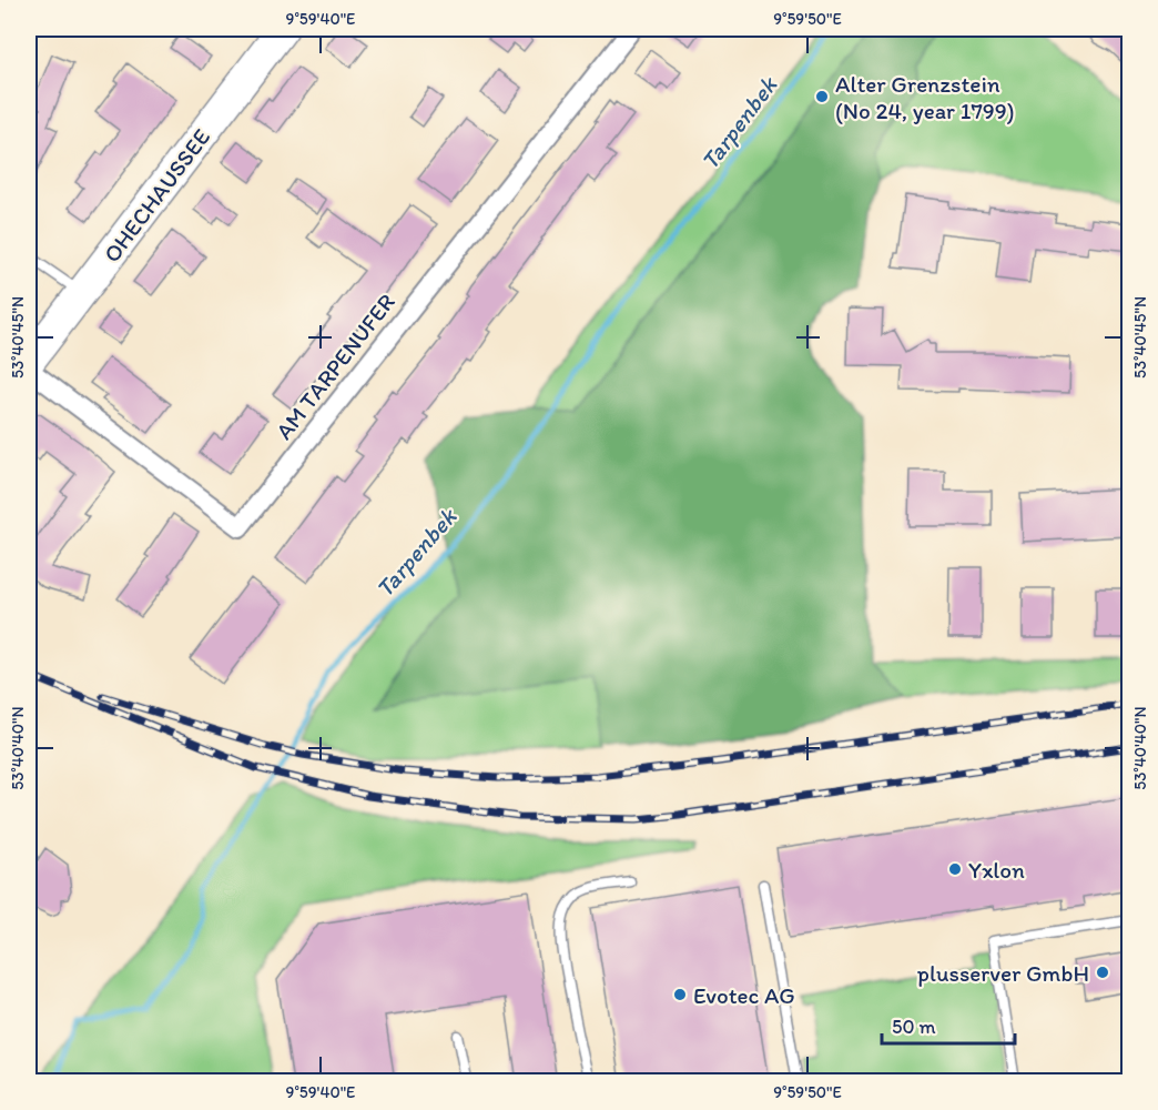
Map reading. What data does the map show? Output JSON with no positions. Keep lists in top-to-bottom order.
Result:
{
  "streets": {
    "main road": ["OHECHAUSSEE"],
    "street": ["AM TARPENUFER"]
  },
  "water": ["Tarpenbek"],
  "places": [
    "Alter Grenzstein (No 24, year 1799)",
    "Yxlon",
    "plusserver GmbH",
    "Evotec AG"
  ],
  "scale_bar": "50 m",
  "coordinates": [
    "9°59'40\"E",
    "9°59'50\"E",
    "53°40'45\"N",
    "53°40'40\"N"
  ]
}
